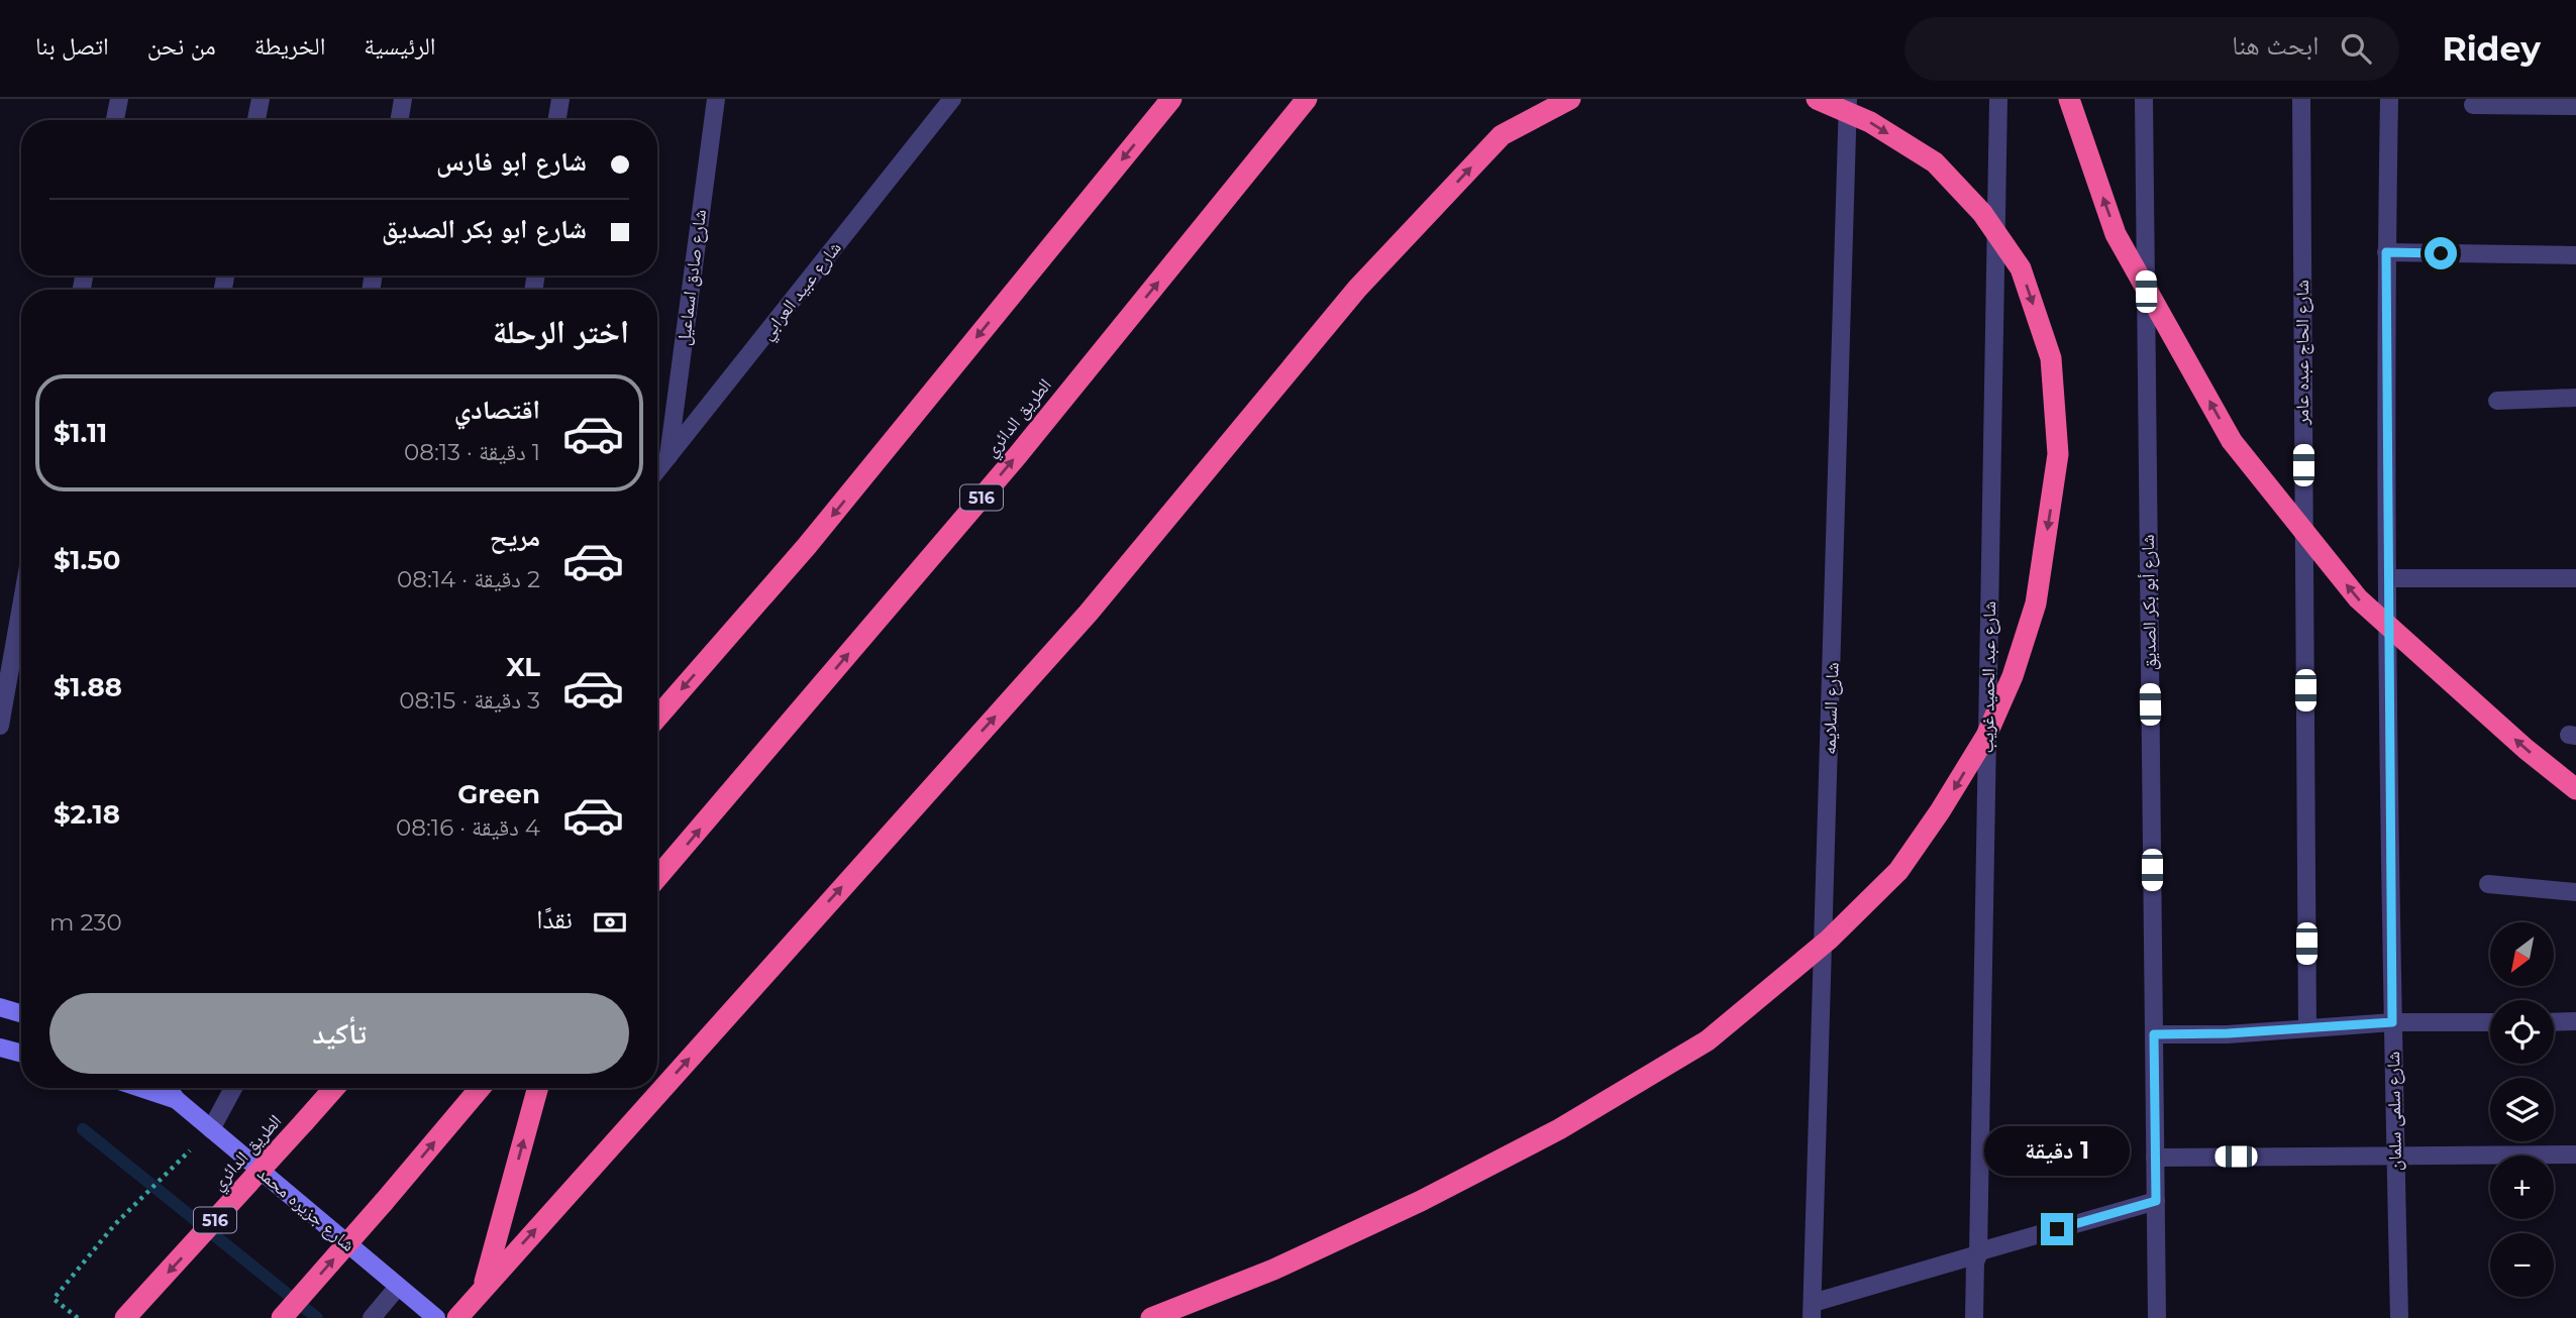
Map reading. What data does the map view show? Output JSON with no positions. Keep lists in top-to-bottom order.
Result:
{
  "streets": {
    "highway": ["الطريق الدائري", "516"],
    "main road": ["شارع جزيره محمد"],
    "street": [
      "شارع صادق اسماعيل",
      "شارع عبيد العرابي",
      "شارع الحاج عبده عامر",
      "شارع أبو بكر الصديق",
      "شارع عبد الحميد غريب",
      "شارع السلايمه",
      "شارع سلمى سلمان"
    ]
  },
  "crossings": [
    ["شارع صادق اسماعيل", "شارع عبيد العرابي"]
  ],
  "north": "bottom left",
  "page": {
    "header": "Ridey",
    "search": "ابحث هنا",
    "nav": [
      "الرئيسية",
      "الخريطة",
      "من نحن",
      "اتصل بنا"
    ],
    "banner": ["شارع ابو فارس", "شارع ابو بكر الصديق"],
    "heading": "اختر الرحلة",
    "list": [
      {
        "name": "اقتصادي",
        "note": "1 دقيقة · 08:13",
        "value": "$1.11"
      },
      {
        "name": "مريح",
        "note": "2 دقيقة · 08:14",
        "value": "$1.50"
      },
      {
        "name": "XL",
        "note": "3 دقيقة · 08:15",
        "value": "$1.88"
      },
      {
        "name": "Green",
        "note": "4 دقيقة · 08:16",
        "value": "$2.18"
      }
    ],
    "pay": ["نقدًا", "230 m"],
    "map_buttons": ["+", "−"],
    "buttons": "تأكيد",
    "bubble": "1 دقيقة"
  }
}
